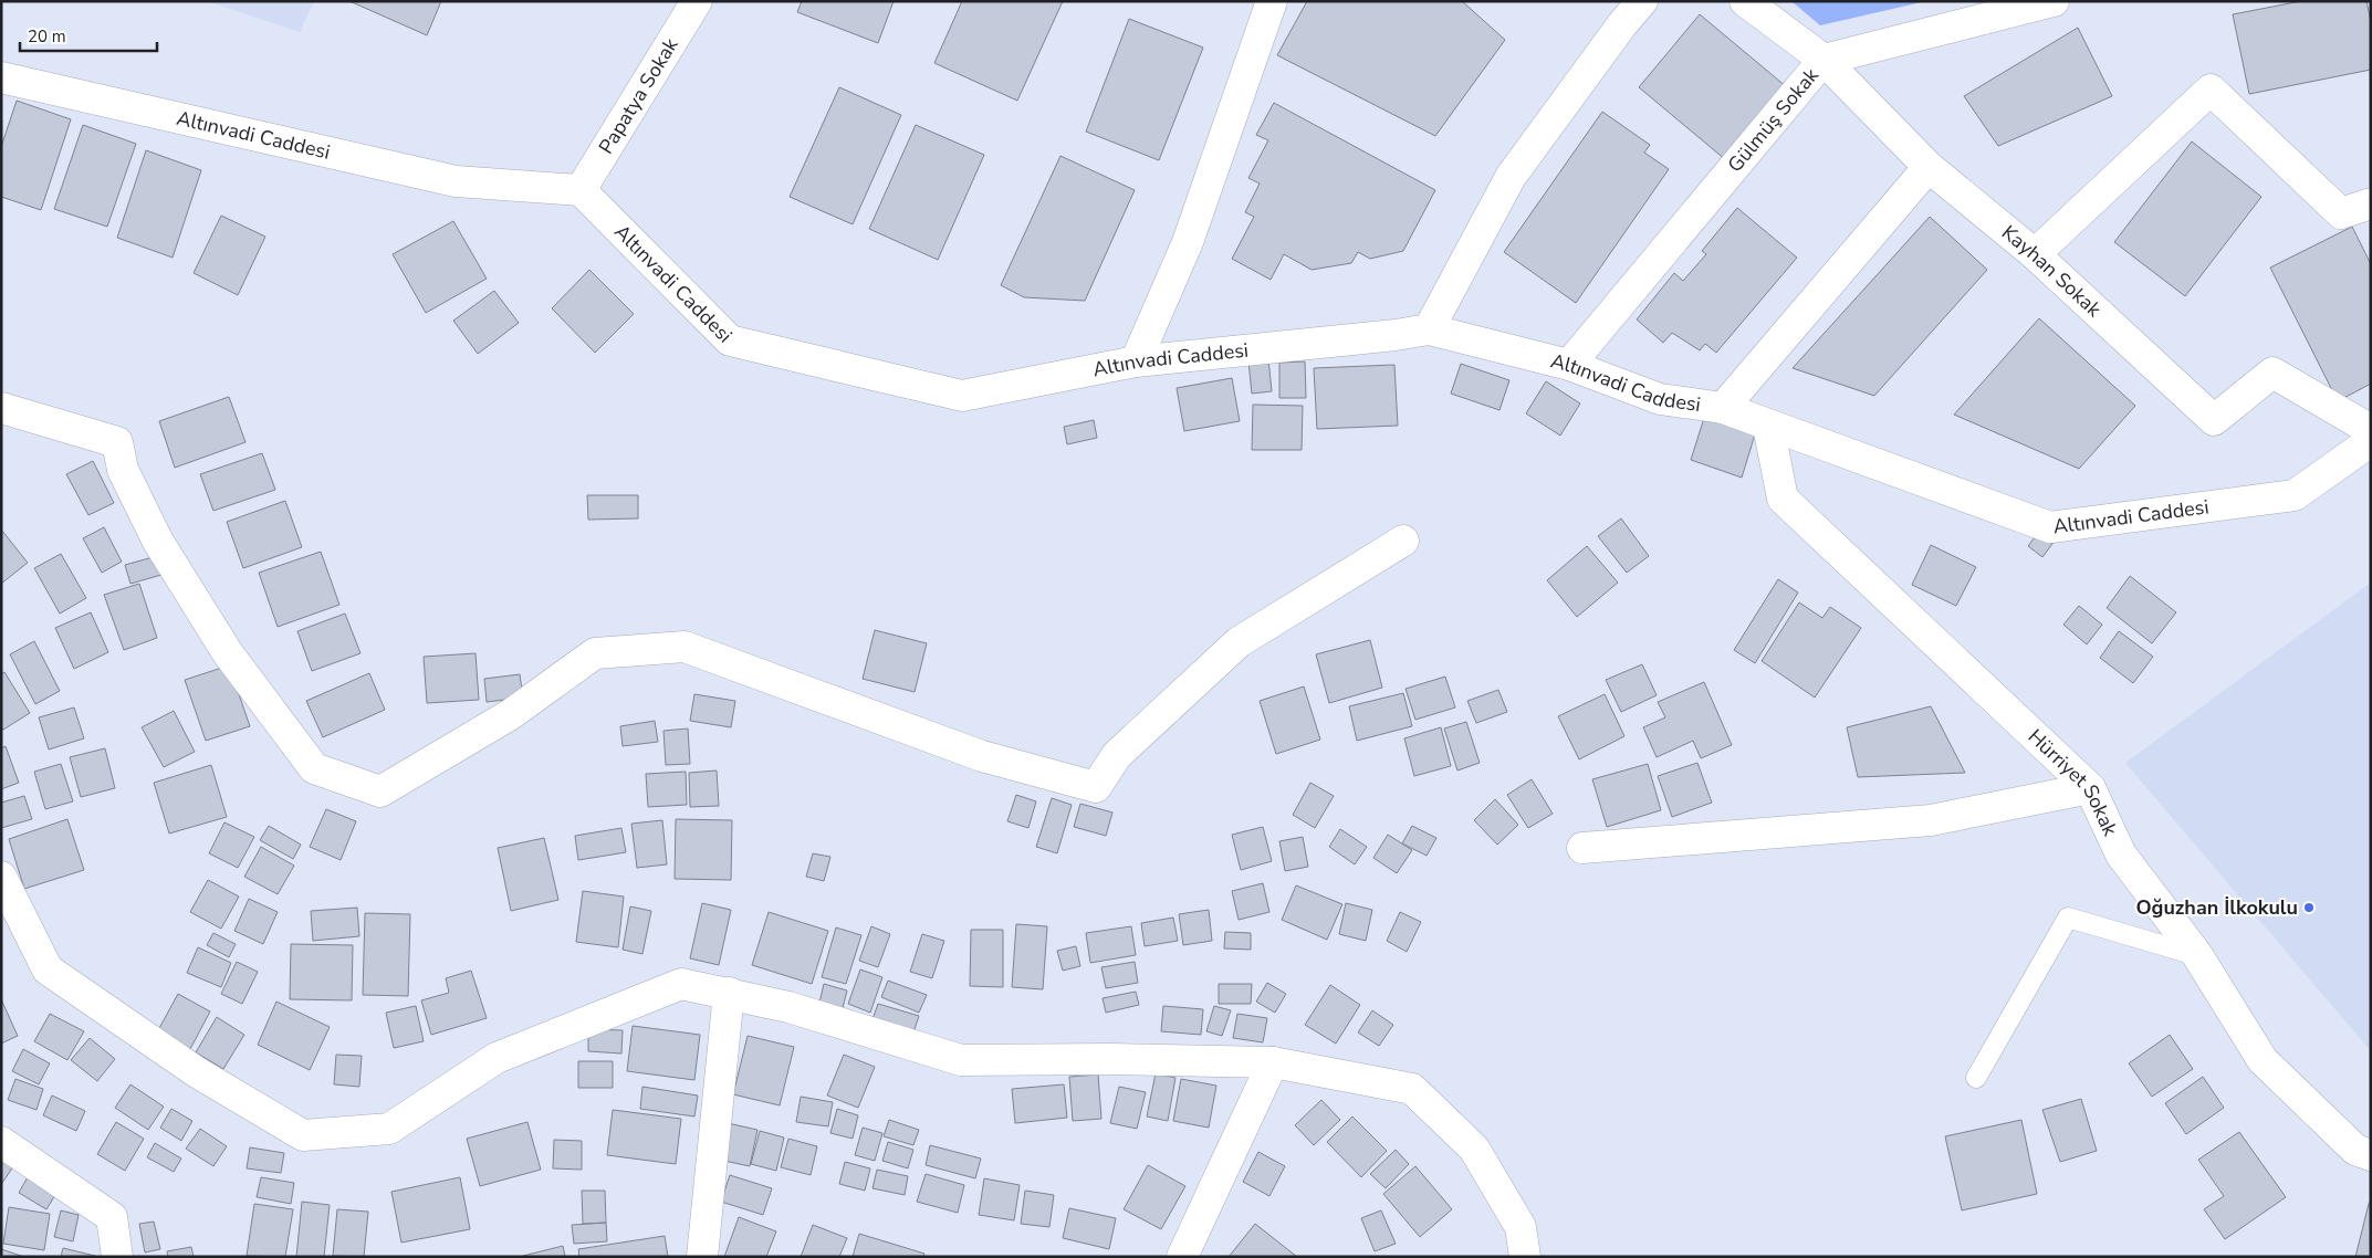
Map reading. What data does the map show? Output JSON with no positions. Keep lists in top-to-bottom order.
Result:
{
  "streets": {
    "street": [
      "Papatya Sokak",
      "Gülmüş Sokak",
      "Altınvadi Caddesi",
      "Kayhan Sokak",
      "Hürriyet Sokak"
    ]
  },
  "crossings": [
    ["Papatya Sokak", "Altınvadi Caddesi"],
    ["Gülmüş Sokak", "Altınvadi Caddesi"],
    ["Gülmüş Sokak", "Kayhan Sokak"],
    ["Altınvadi Caddesi", "Hürriyet Sokak"]
  ],
  "places": ["Oğuzhan İlkokulu"],
  "scale_bar": "20 m"
}
